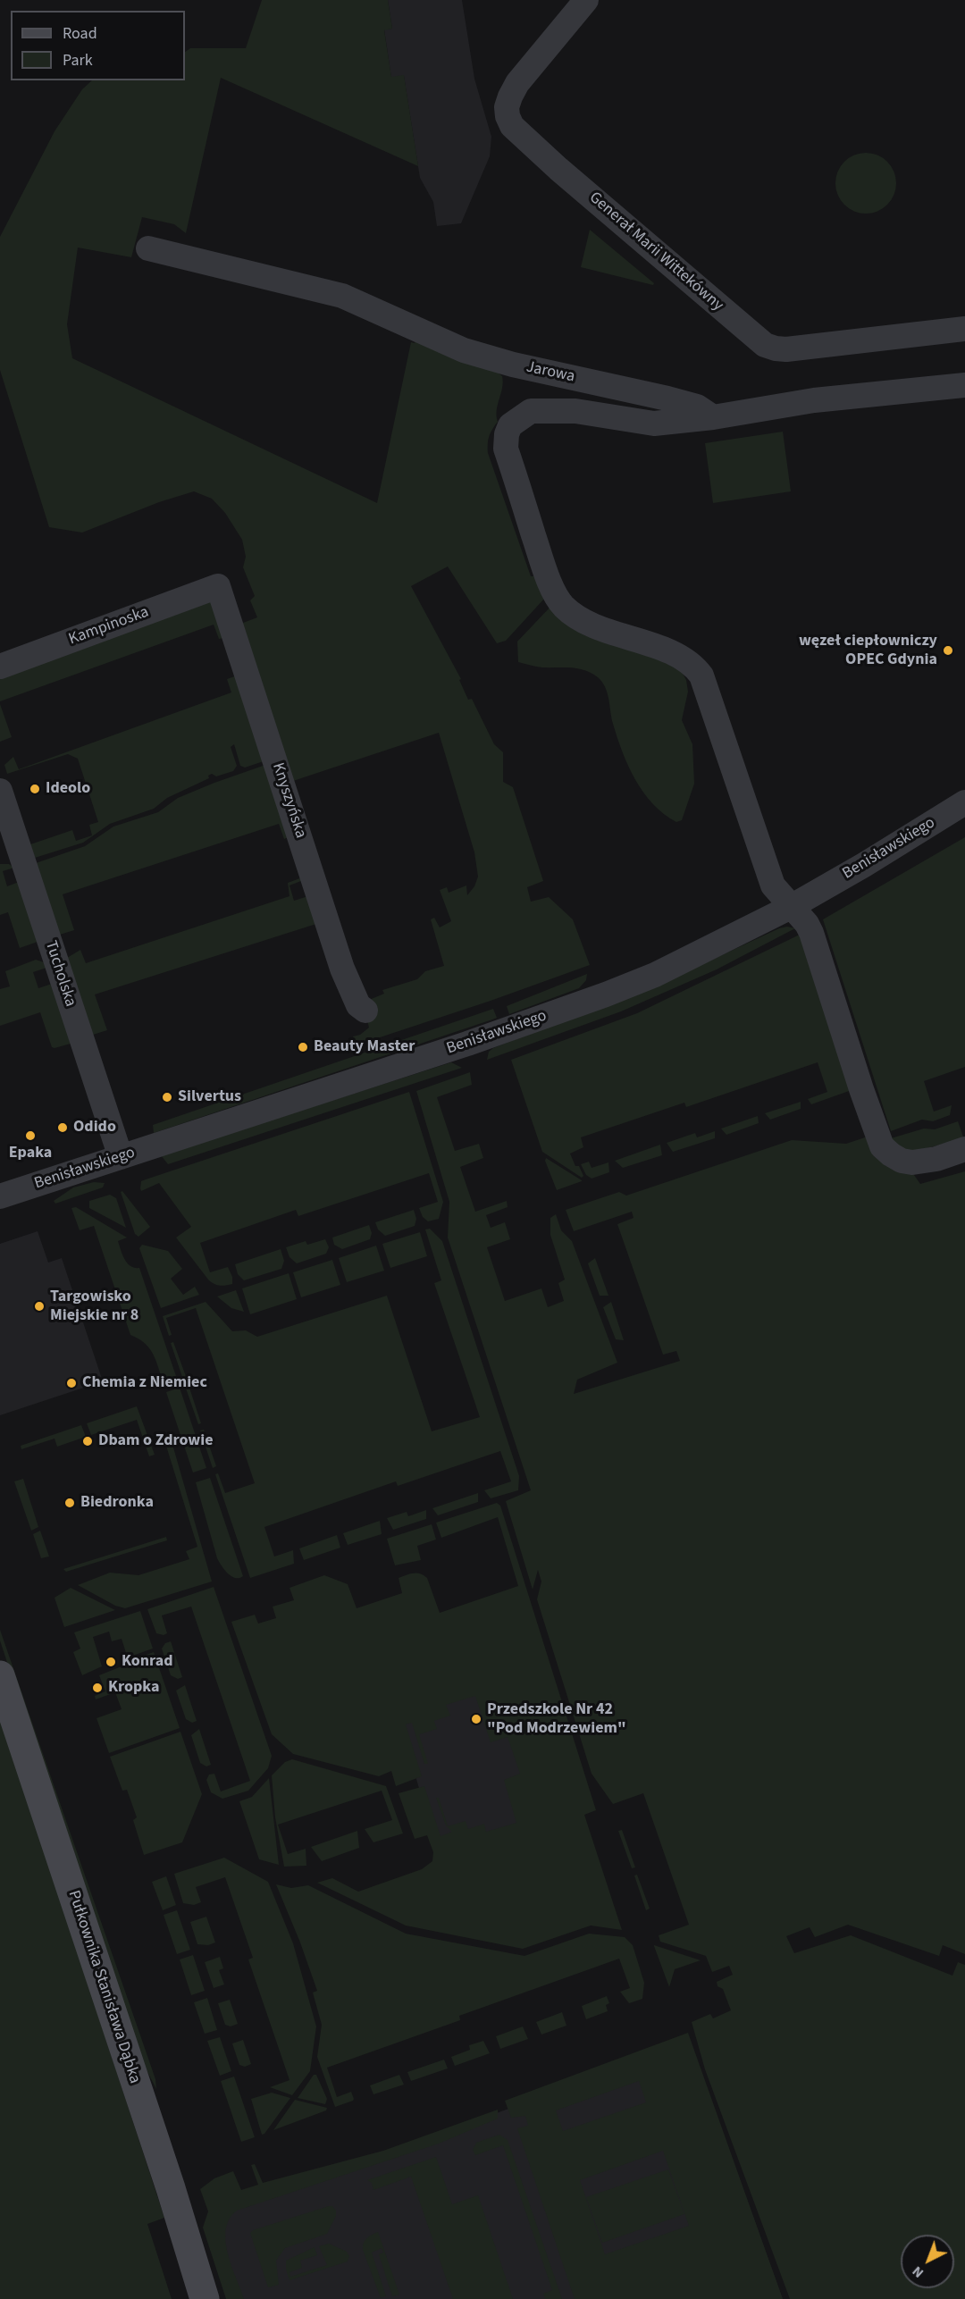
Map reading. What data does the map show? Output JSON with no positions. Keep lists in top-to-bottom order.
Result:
{
  "streets": {
    "street": [
      "Generał Marii Wittekówny",
      "Jarowa",
      "Kampinoska",
      "Knyszyńska",
      "Benisławskiego",
      "Tucholska",
      "Pułkownika Stanisława Dąbka"
    ]
  },
  "crossings": [
    ["Kampinoska", "Knyszyńska"],
    ["Benisławskiego", "Tucholska"]
  ],
  "places": [
    "węzeł ciepłowniczy OPEC Gdynia",
    "Ideolo",
    "Beauty Master",
    "Silvertus",
    "Odido",
    "Epaka",
    "Targowisko Miejskie nr 8",
    "Chemia z Niemiec",
    "Dbam o Zdrowie",
    "Biedronka",
    "Konrad",
    "Kropka",
    "Przedszkole Nr 42 \"Pod Modrzewiem\""
  ],
  "legend": ["Road", "Park"],
  "north": "bottom left"
}
